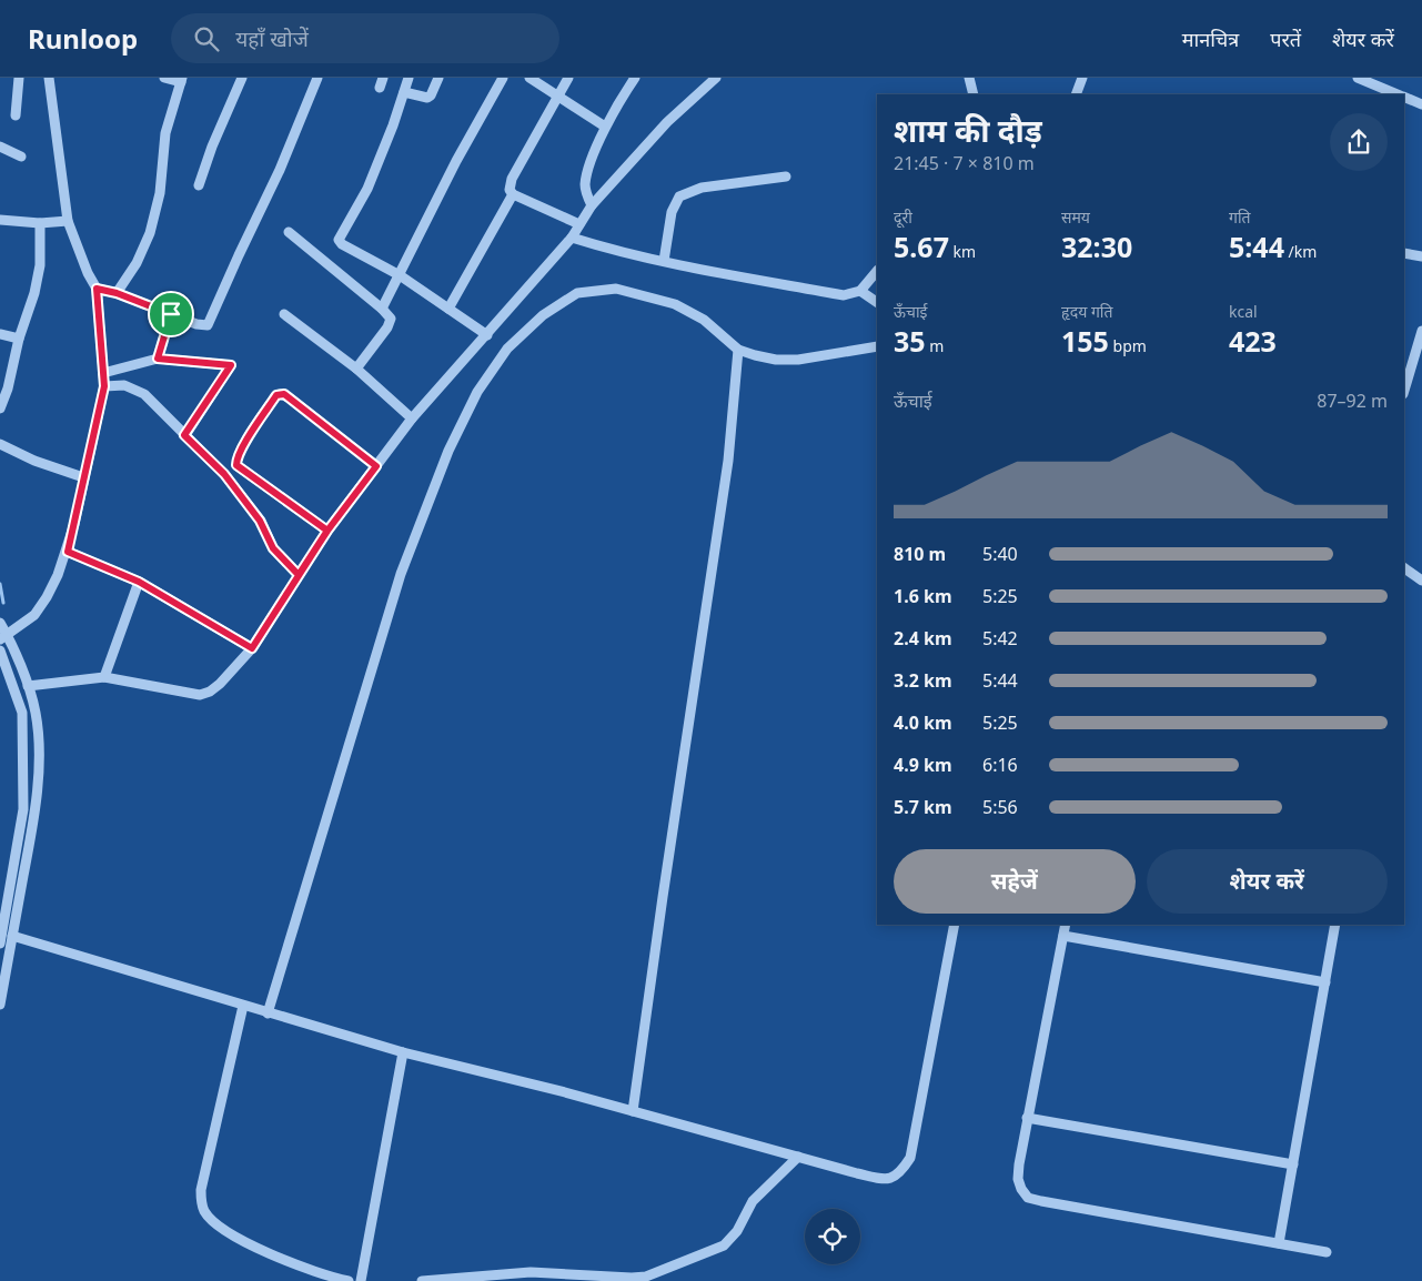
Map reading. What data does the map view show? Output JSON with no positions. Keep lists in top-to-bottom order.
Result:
{
  "page": {
    "header": "Runloop",
    "search": "यहाँ खोजें",
    "nav": ["मानचित्र", "परतें", "शेयर करें"],
    "heading": ["शाम की दौड़", "21:45 · 7 × 810 m"],
    "stats": [
      ["दूरी", "5.67 km"],
      ["समय", "32:30"],
      ["गति", "5:44 /km"],
      ["ऊँचाई", "35 m"],
      ["हृदय गति", "155 bpm"],
      ["kcal", "423"]
    ],
    "chart": ["ऊँचाई", "87–92 m"],
    "list": [
      {
        "name": "810 m",
        "note": "5:40"
      },
      {
        "name": "1.6 km",
        "note": "5:25"
      },
      {
        "name": "2.4 km",
        "note": "5:42"
      },
      {
        "name": "3.2 km",
        "note": "5:44"
      },
      {
        "name": "4.0 km",
        "note": "5:25"
      },
      {
        "name": "4.9 km",
        "note": "6:16"
      },
      {
        "name": "5.7 km",
        "note": "5:56"
      }
    ],
    "buttons": ["सहेजें", "शेयर करें"]
  }
}
